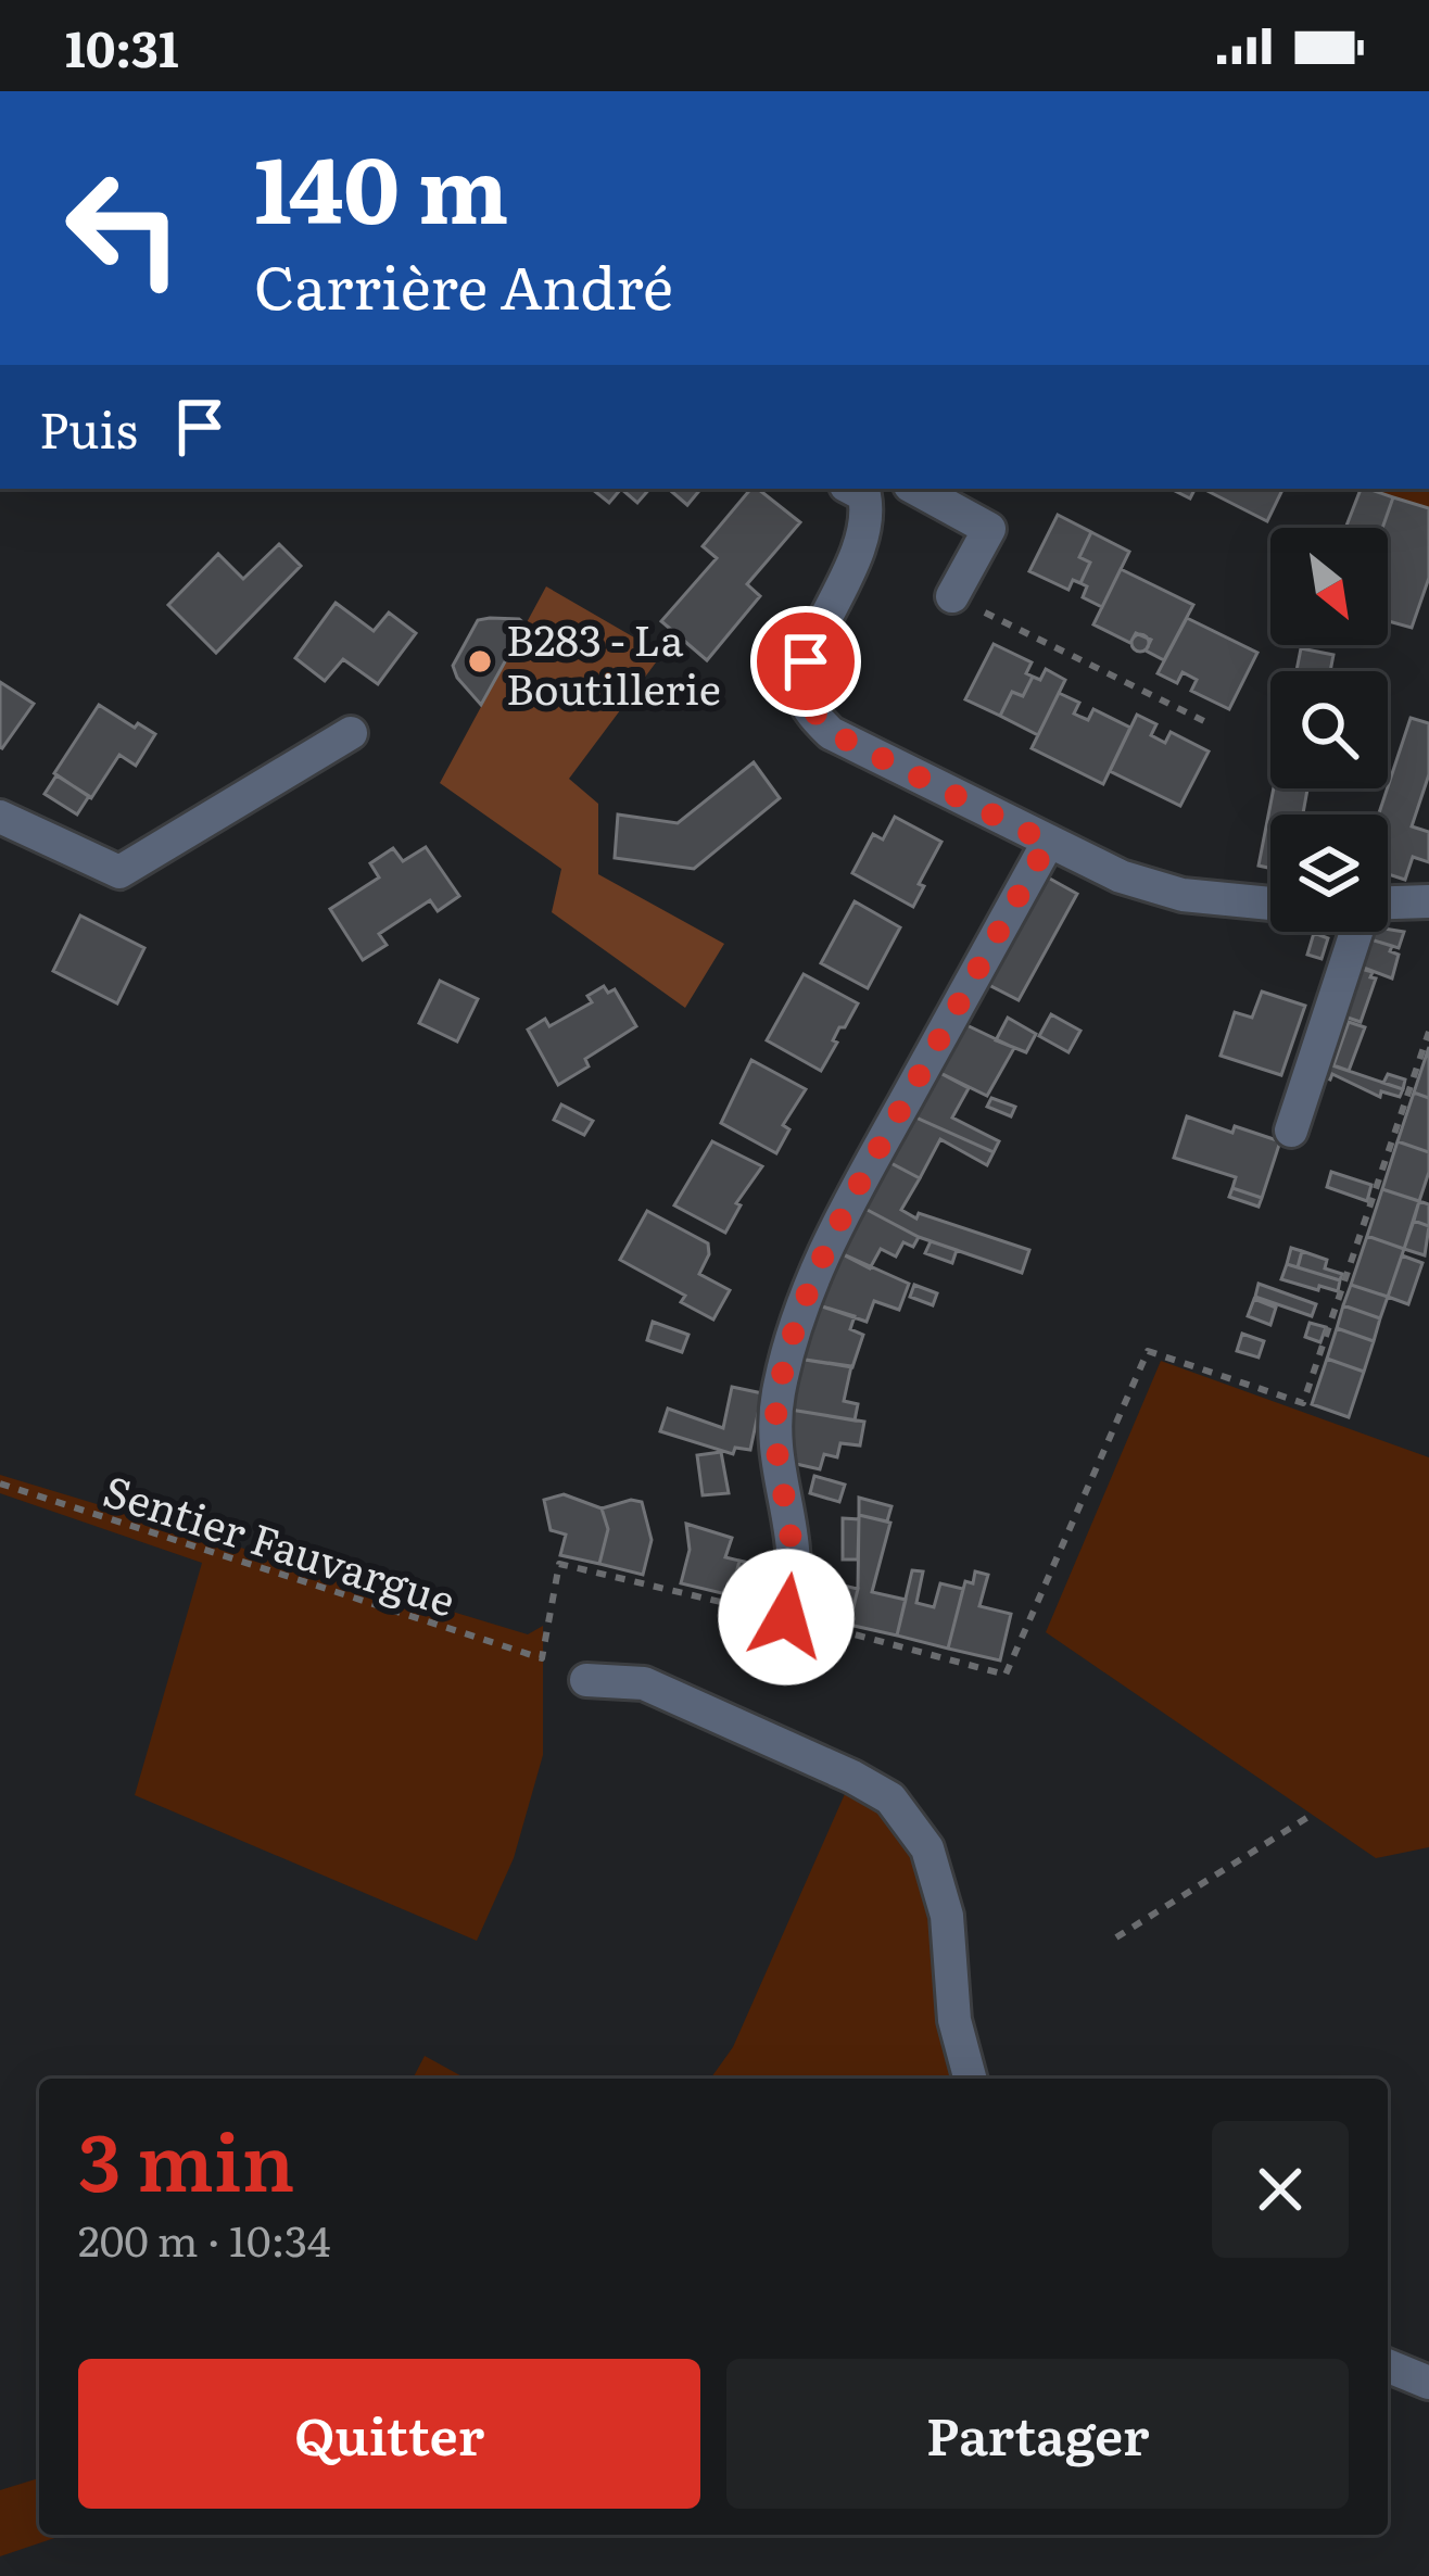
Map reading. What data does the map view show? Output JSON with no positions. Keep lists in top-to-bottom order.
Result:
{
  "streets": {
    "path": ["Sentier Fauvargue"]
  },
  "places": ["B283 - La Boutillerie"],
  "north": "bottom right",
  "page": {
    "status": "10:31",
    "turn": ["140 m", "Carrière André"],
    "then": "Puis",
    "heading": ["3 min", "200 m · 10:34"],
    "buttons": ["Quitter", "Partager"]
  }
}
